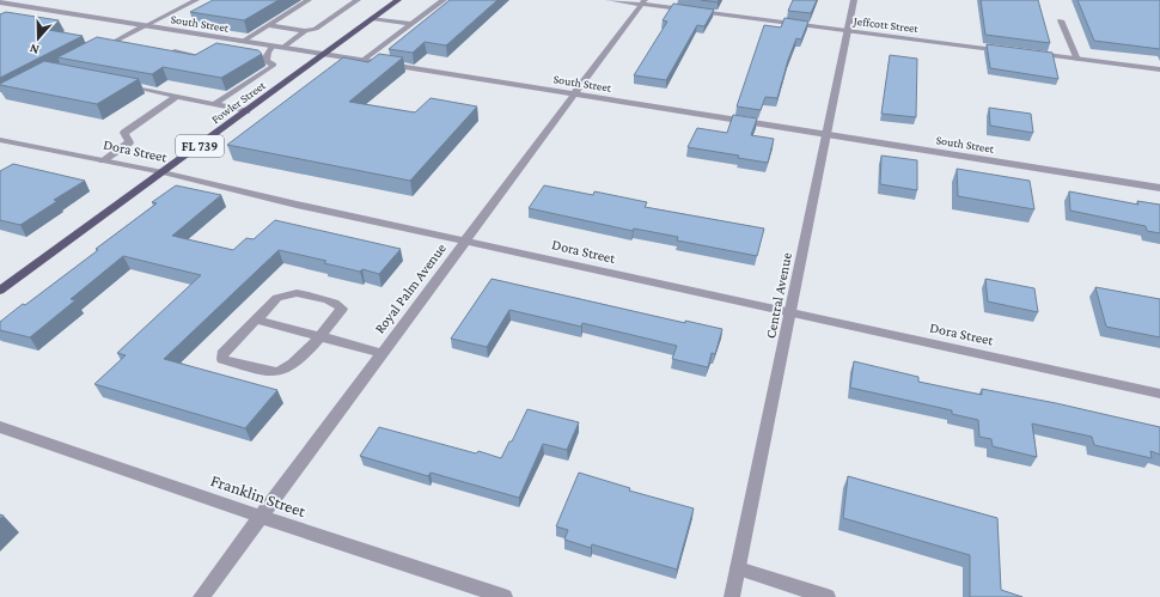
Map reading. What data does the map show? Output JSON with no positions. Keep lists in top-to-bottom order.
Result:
{
  "streets": {
    "main road": ["Fowler Street", "FL 739"],
    "street": [
      "South Street",
      "Jeffcott Street",
      "Dora Street",
      "Royal Palm Avenue",
      "Central Avenue",
      "Franklin Street"
    ]
  },
  "crossings": [
    ["South Street", "Fowler Street"],
    ["South Street", "Royal Palm Avenue"],
    ["South Street", "Central Avenue"],
    ["Jeffcott Street", "Royal Palm Avenue"],
    ["Jeffcott Street", "Central Avenue"],
    ["Fowler Street", "Dora Street"],
    ["Dora Street", "Royal Palm Avenue"],
    ["Dora Street", "Central Avenue"],
    ["Royal Palm Avenue", "Franklin Street"]
  ],
  "north": "bottom"
}
